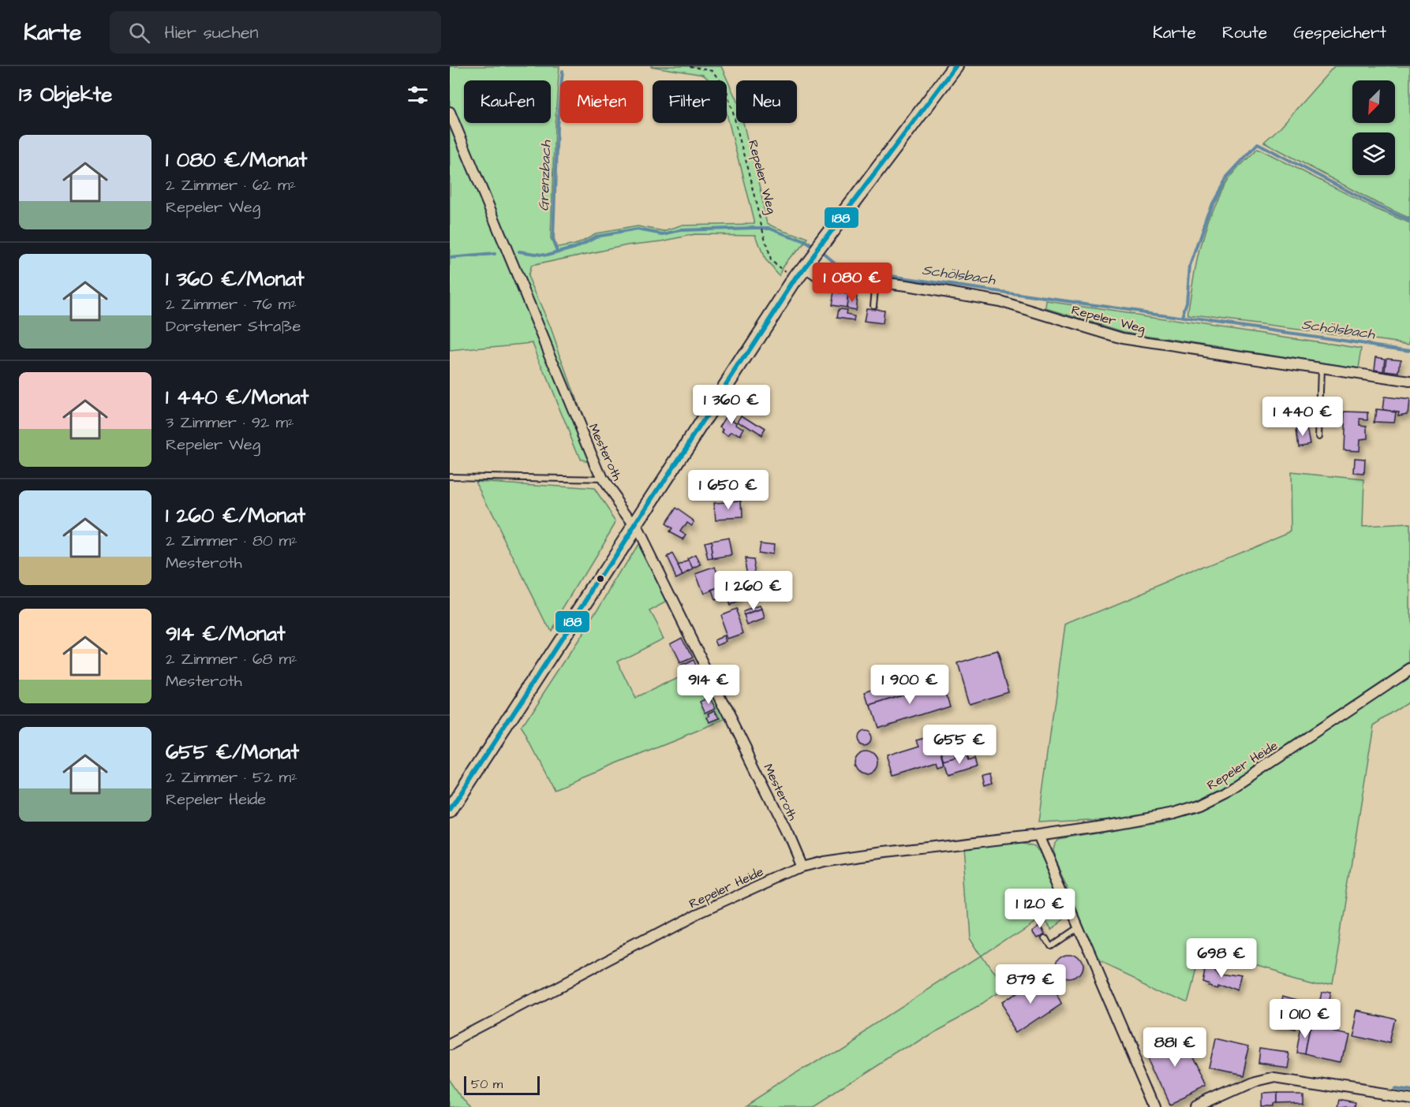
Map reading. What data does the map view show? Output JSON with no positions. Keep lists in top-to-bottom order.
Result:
{
  "streets": {
    "street": ["Repeler Weg", "Mesteroth", "Repeler Heide"]
  },
  "crossings": [
    ["Mesteroth", "Repeler Heide"]
  ],
  "water": ["Grenzbach", "Schölsbach"],
  "lines": ["transit line 188"],
  "scale_bar": "50 m",
  "north": "bottom left",
  "page": {
    "header": "Karte",
    "search": "Hier suchen",
    "nav": ["Karte", "Route", "Gespeichert"],
    "heading": "13 Objekte",
    "chip": [
      "Kaufen",
      "Mieten",
      "Filter",
      "Neu"
    ],
    "list": [
      {
        "name": "1 080 €/Monat",
        "note": "2 Zimmer · 62 m² · Repeler Weg"
      },
      {
        "name": "1 360 €/Monat",
        "note": "2 Zimmer · 76 m² · Dorstener Straße"
      },
      {
        "name": "1 440 €/Monat",
        "note": "3 Zimmer · 92 m² · Repeler Weg"
      },
      {
        "name": "1 260 €/Monat",
        "note": "2 Zimmer · 80 m² · Mesteroth"
      },
      {
        "name": "914 €/Monat",
        "note": "2 Zimmer · 68 m² · Mesteroth"
      },
      {
        "name": "655 €/Monat",
        "note": "2 Zimmer · 52 m² · Repeler Heide"
      }
    ],
    "price": [
      "1 080 €",
      "1 360 €",
      "1 440 €",
      "1 650 €",
      "1 260 €",
      "914 €",
      "1 900 €",
      "655 €",
      "1 120 €",
      "698 €",
      "879 €",
      "1 010 €",
      "881 €"
    ],
    "scale": "50 m"
  }
}
